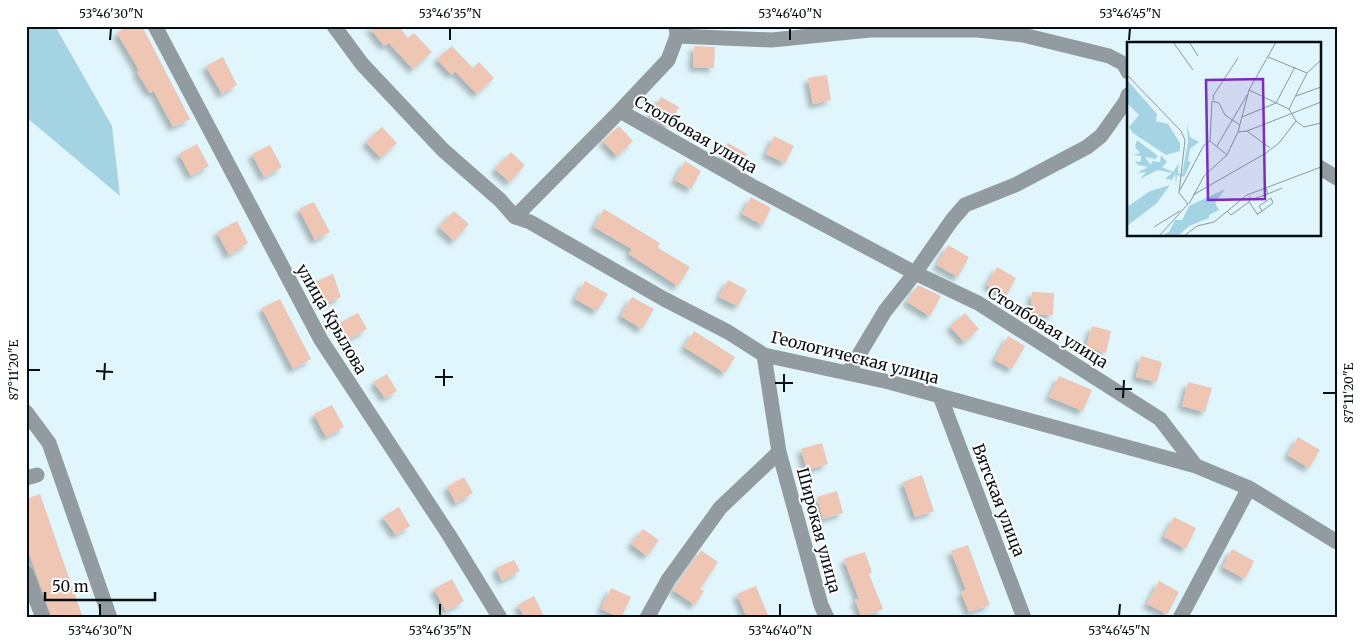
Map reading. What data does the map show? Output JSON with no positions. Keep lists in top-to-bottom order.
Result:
{
  "streets": {
    "street": [
      "Столбовая улица",
      "улица Крылова",
      "Геологическая улица",
      "Вятская улица",
      "Широкая улица"
    ]
  },
  "crossings": [
    ["Столбовая улица", "Геологическая улица"],
    ["Геологическая улица", "Вятская улица"],
    ["Геологическая улица", "Широкая улица"]
  ],
  "scale_bar": "50 m",
  "coordinates": [
    "53°46'30\"N",
    "53°46'35\"N",
    "53°46'40\"N",
    "53°46'45\"N",
    "87°11'20\"E"
  ]
}
